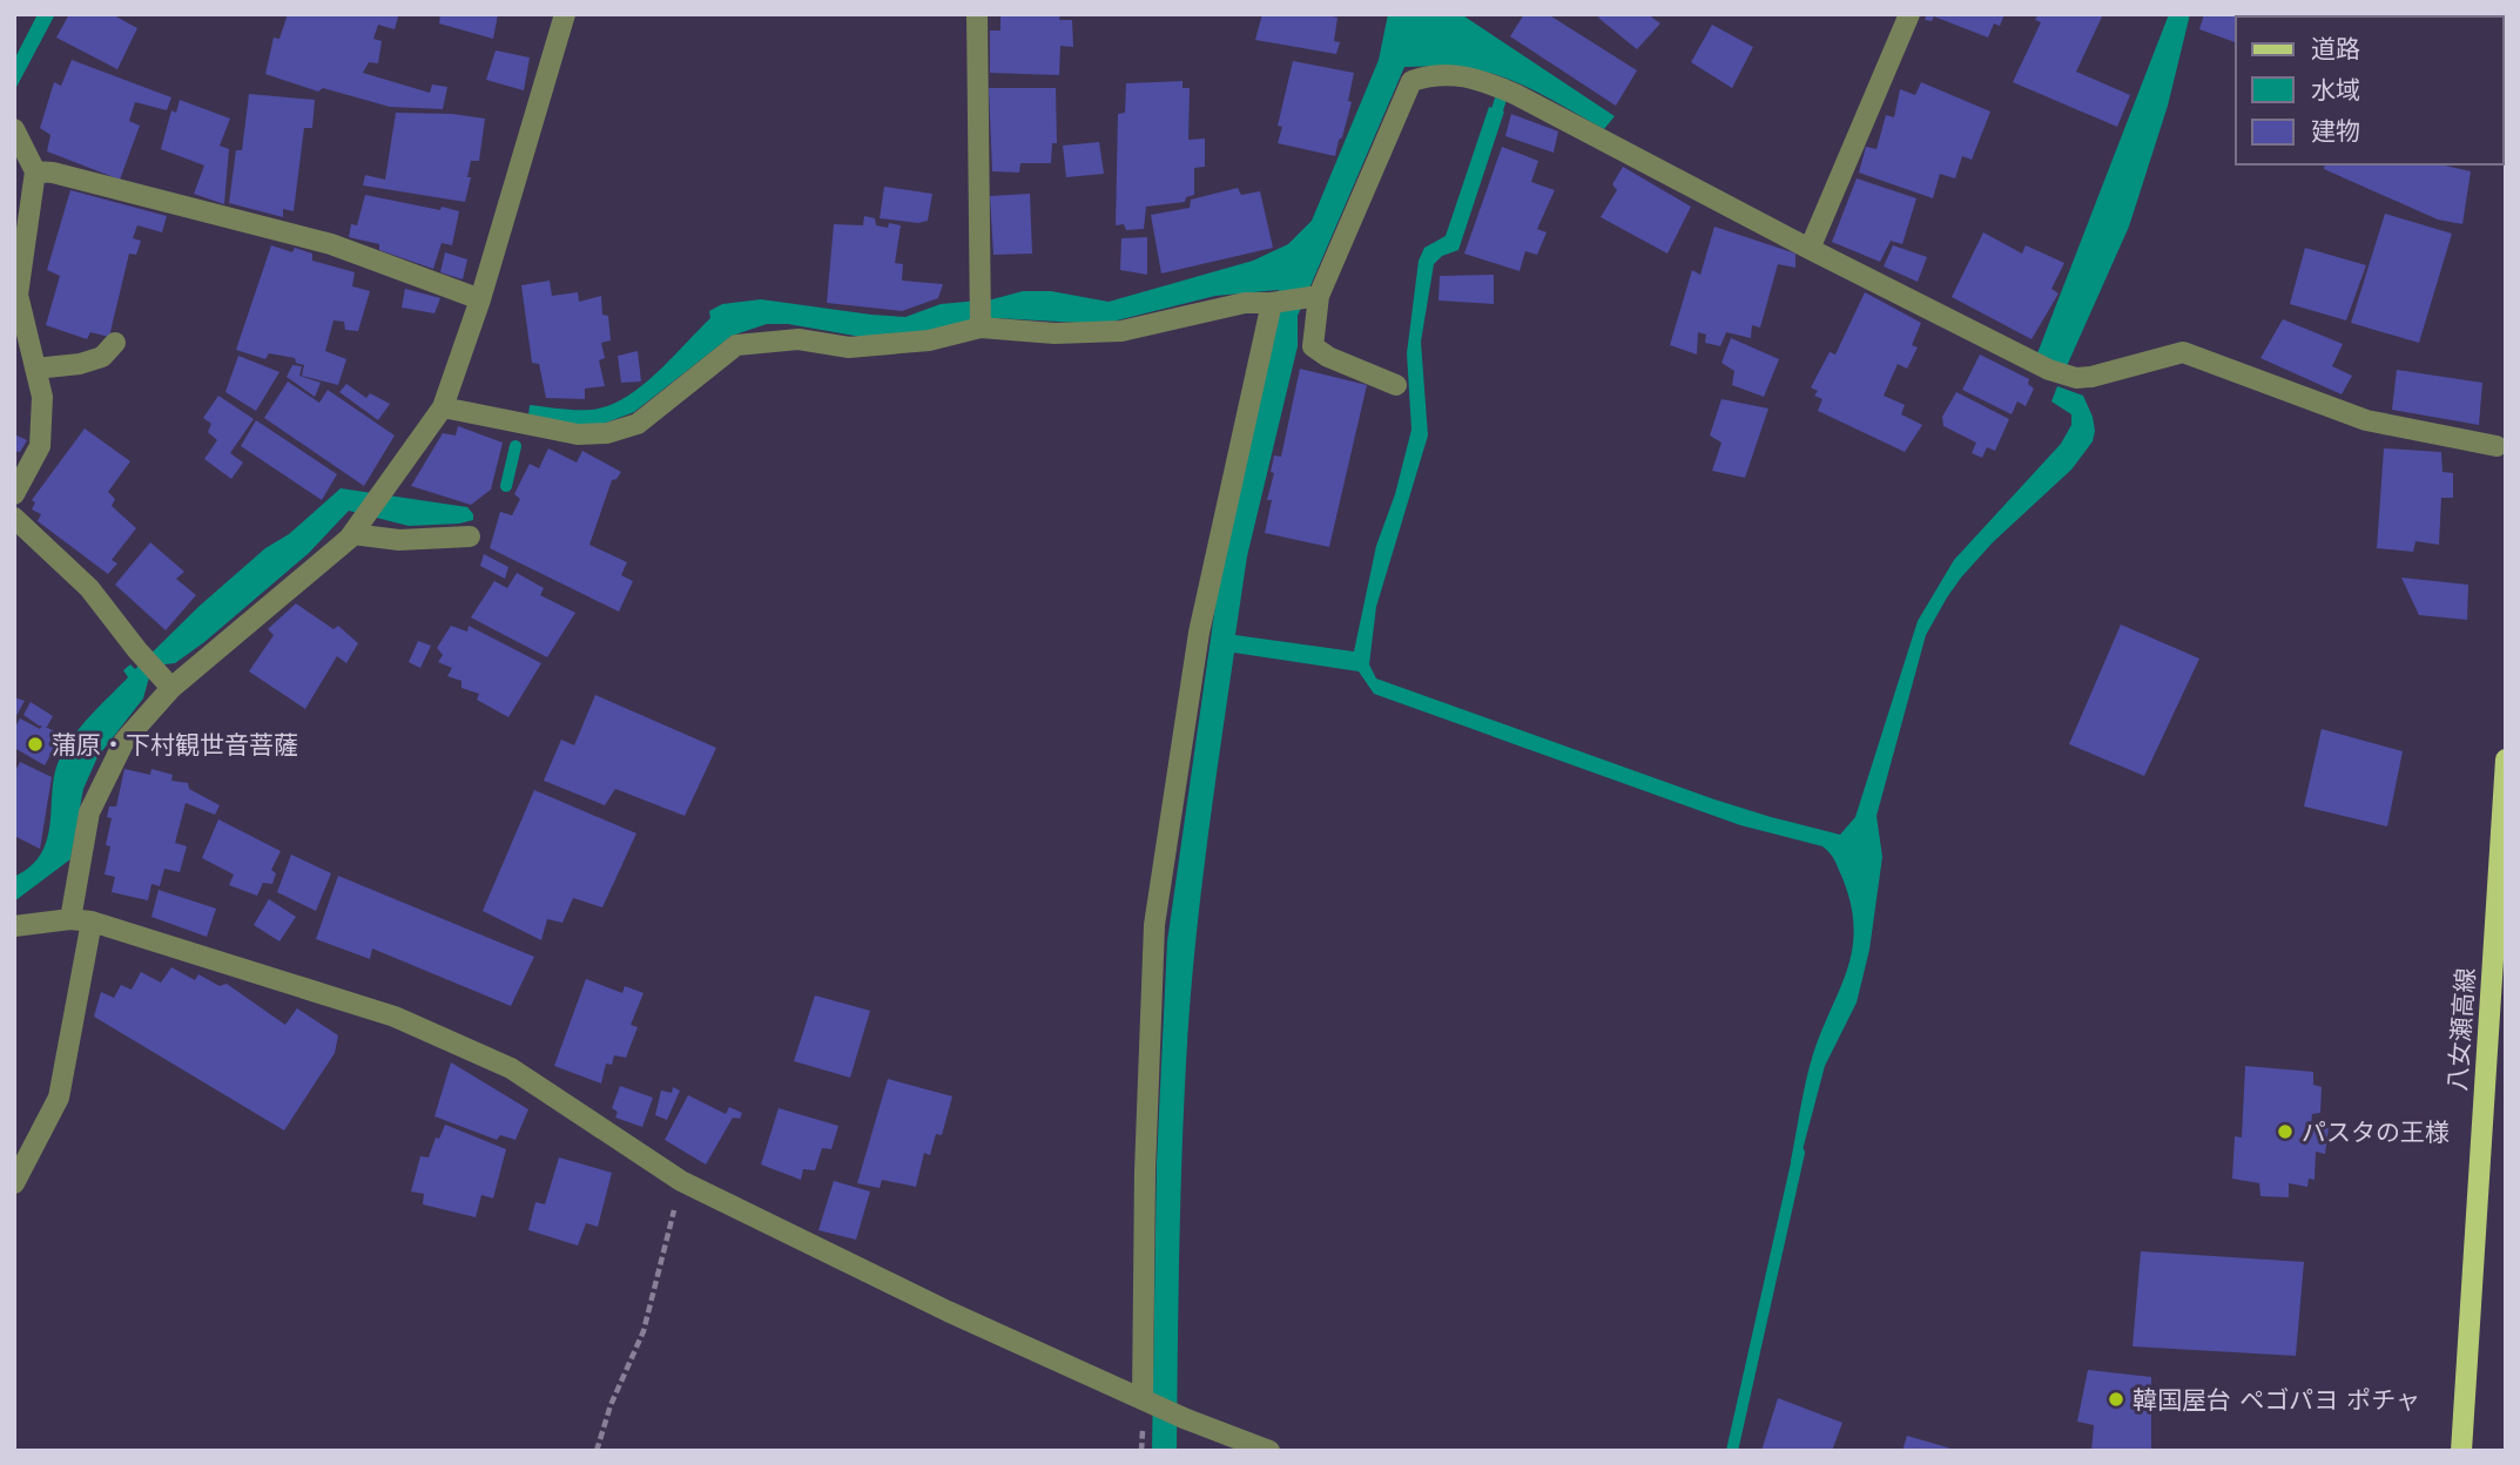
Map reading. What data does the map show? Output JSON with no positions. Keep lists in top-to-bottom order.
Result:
{
  "streets": {
    "main road": ["八女瀬高線"]
  },
  "places": ["蒲原・下村観世音菩薩", "パスタの王様", "韓国屋台 ペゴパヨ ポチャ"],
  "legend": ["道路", "水域", "建物"]
}
